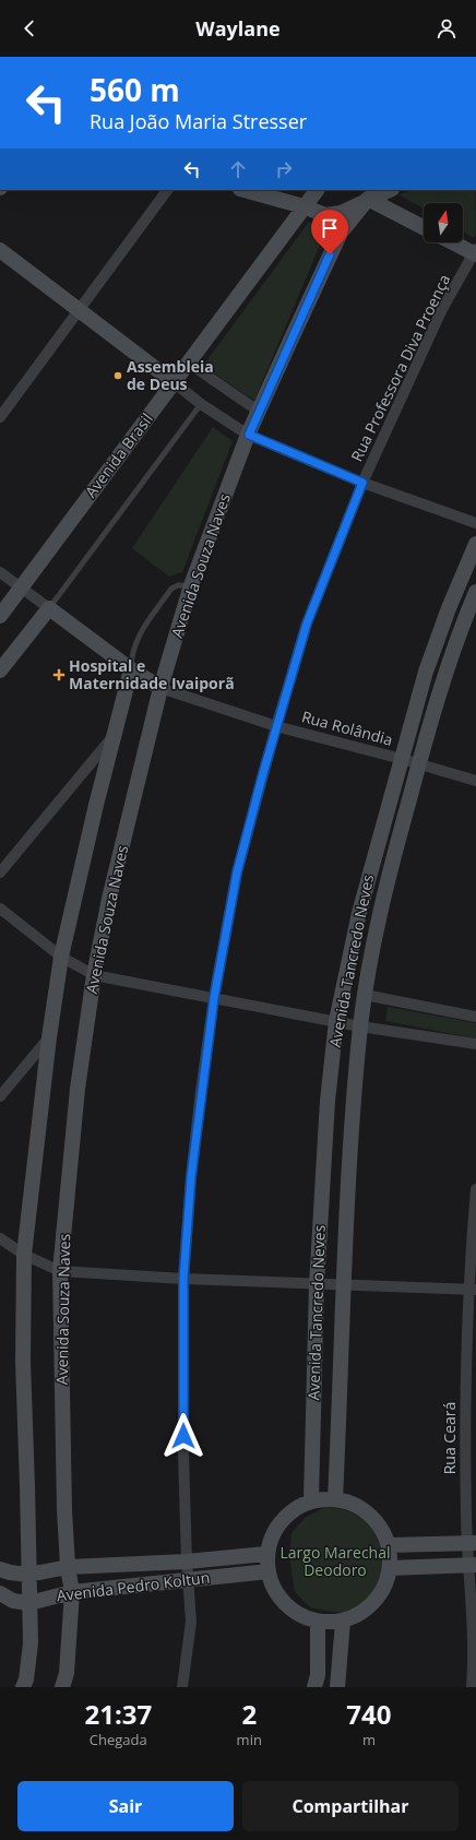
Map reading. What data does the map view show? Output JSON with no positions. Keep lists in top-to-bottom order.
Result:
{
  "streets": {
    "street": [
      "Rua Professora Diva Proença",
      "Avenida Brasil",
      "Avenida Souza Naves",
      "Rua Rolândia",
      "Avenida Tancredo Neves",
      "Rua Ceará",
      "Avenida Pedro Koltun"
    ]
  },
  "crossings": [
    ["Rua Professora Diva Proença", "Rua Rolândia"],
    ["Rua Professora Diva Proença", "Avenida Pedro Koltun"],
    ["Avenida Souza Naves", "Rua Rolândia"],
    ["Avenida Souza Naves", "Avenida Pedro Koltun"],
    ["Rua Rolândia", "Avenida Tancredo Neves"],
    ["Avenida Tancredo Neves", "Avenida Pedro Koltun"]
  ],
  "parks": ["Largo Marechal Deodoro"],
  "places": {
    "other": ["Assembleia de Deus"],
    "health": ["Hospital e Maternidade Ivaiporã"]
  },
  "north": "top",
  "page": {
    "header": "Waylane",
    "turn": ["560 m", "Rua João Maria Stresser"],
    "eta": [
      "21:37",
      "Chegada",
      "2",
      "min",
      "740",
      "m"
    ],
    "buttons": ["Sair", "Compartilhar"]
  }
}
